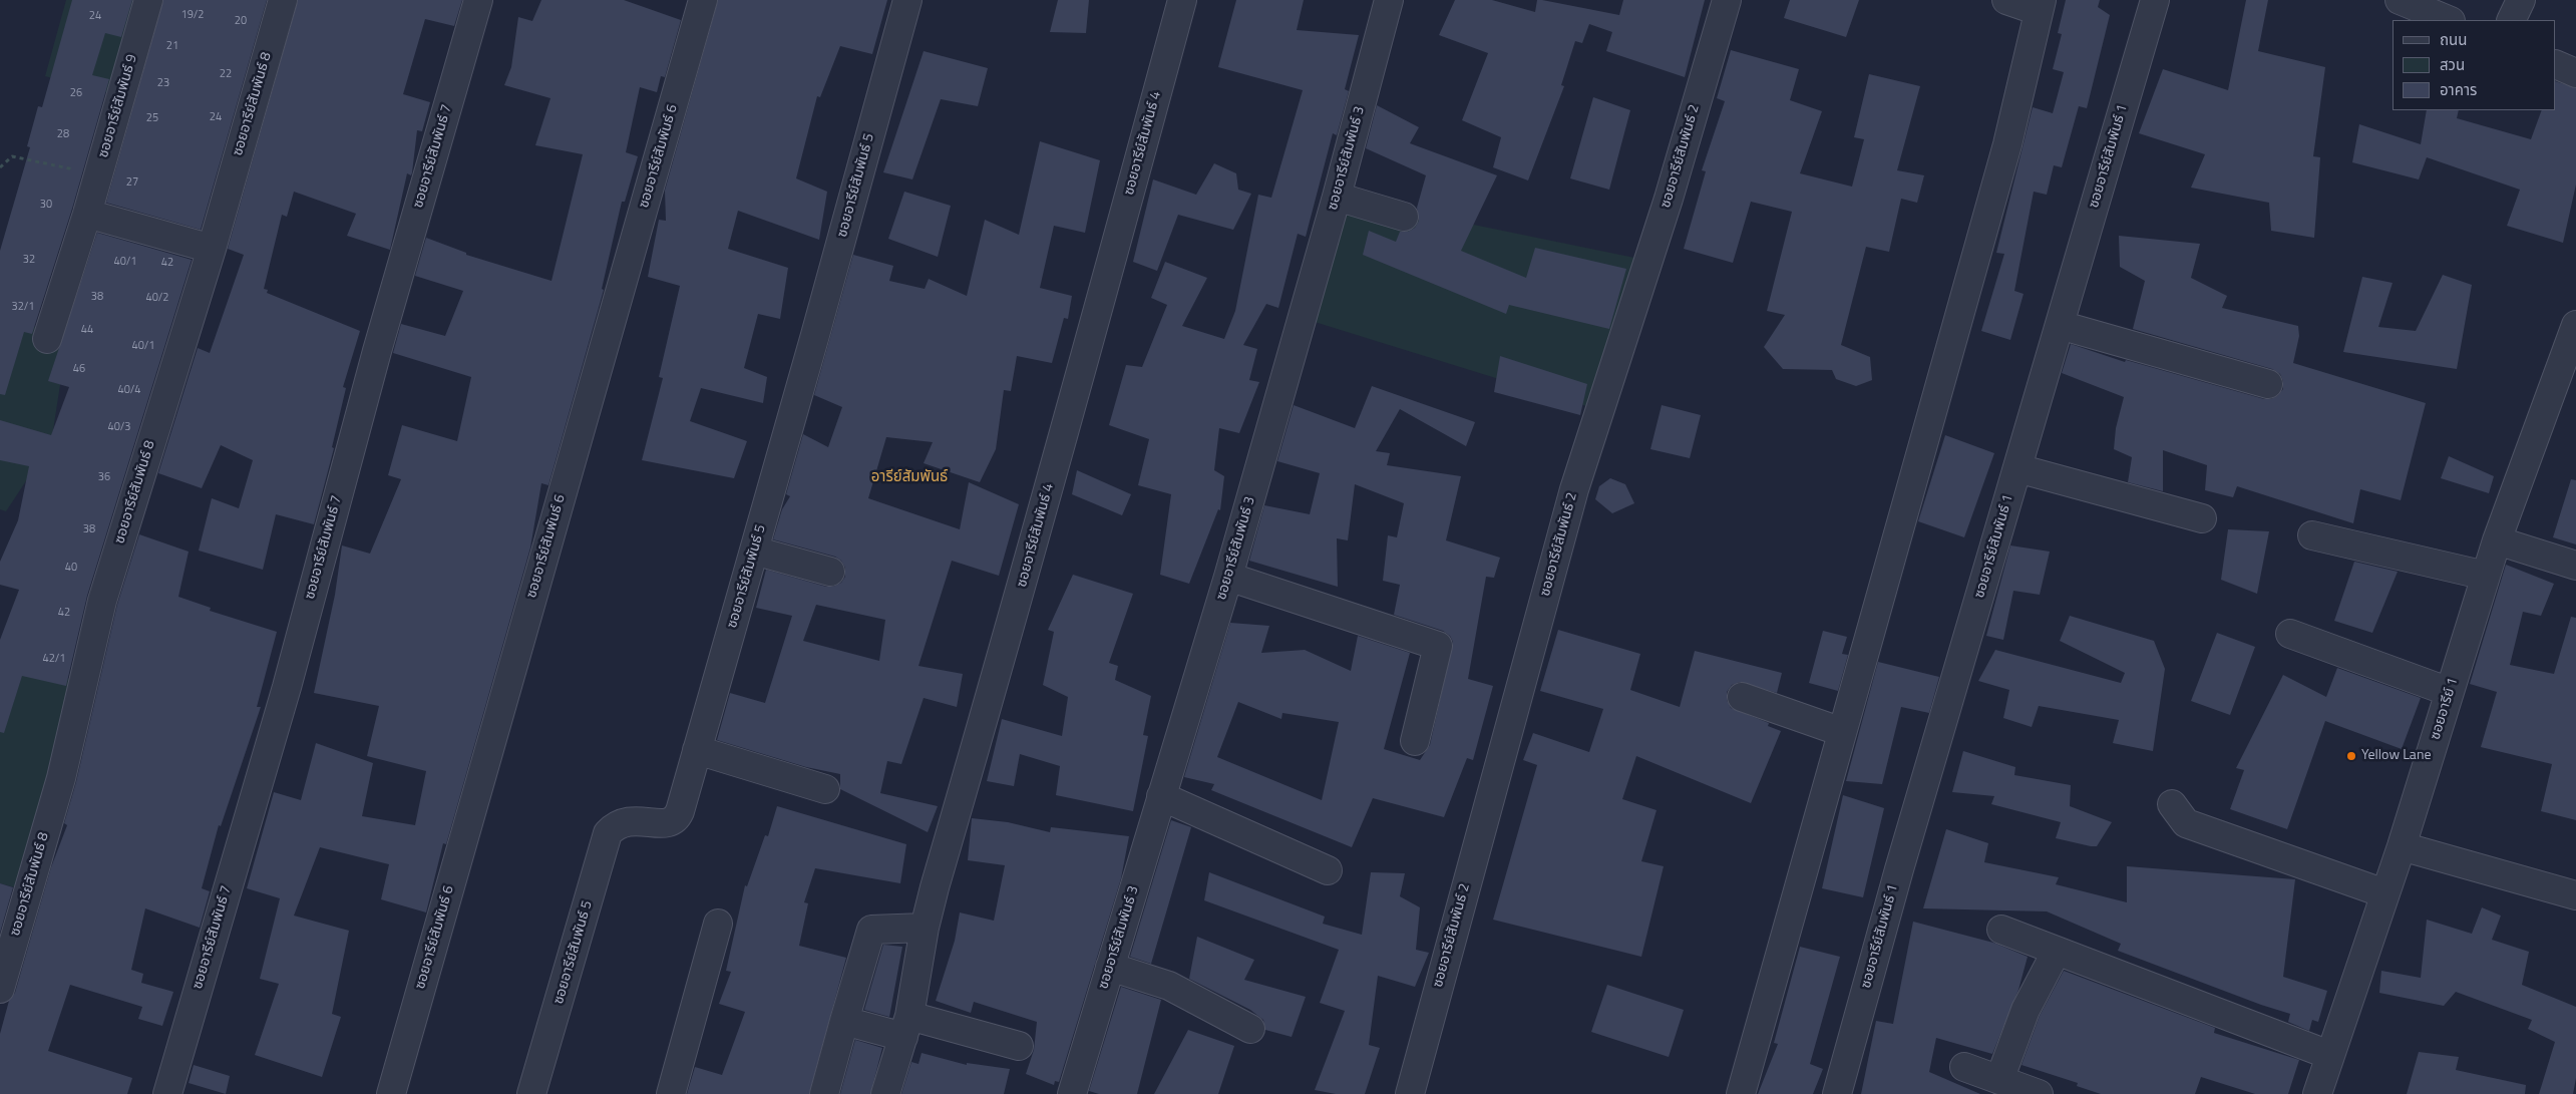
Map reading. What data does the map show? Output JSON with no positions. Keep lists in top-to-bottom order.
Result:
{
  "streets": {
    "street": [
      "ซอยอารีย์สัมพันธ์ 8",
      "ซอยอารีย์สัมพันธ์ 9",
      "ซอยอารีย์สัมพันธ์ 4",
      "ซอยอารีย์สัมพันธ์ 7",
      "ซอยอารีย์สัมพันธ์ 6",
      "ซอยอารีย์สัมพันธ์ 2",
      "ซอยอารีย์สัมพันธ์ 1",
      "ซอยอารีย์สัมพันธ์ 3",
      "ซอยอารีย์สัมพันธ์ 5",
      "ซอยอารีย์ 1"
    ]
  },
  "districts": ["อารีย์สัมพันธ์"],
  "places": ["Yellow Lane"],
  "house_numbers": [
    "19/2",
    "24",
    "20",
    "21",
    "22",
    "23",
    "26",
    "24",
    "25",
    "28",
    "27",
    "30",
    "32",
    "40/1",
    "42",
    "38",
    "40/2",
    "32/1",
    "44",
    "40/1",
    "46",
    "40/4",
    "40/3",
    "36",
    "38",
    "40",
    "42",
    "42/1"
  ],
  "legend": ["ถนน", "สวน", "อาคาร"]
}
